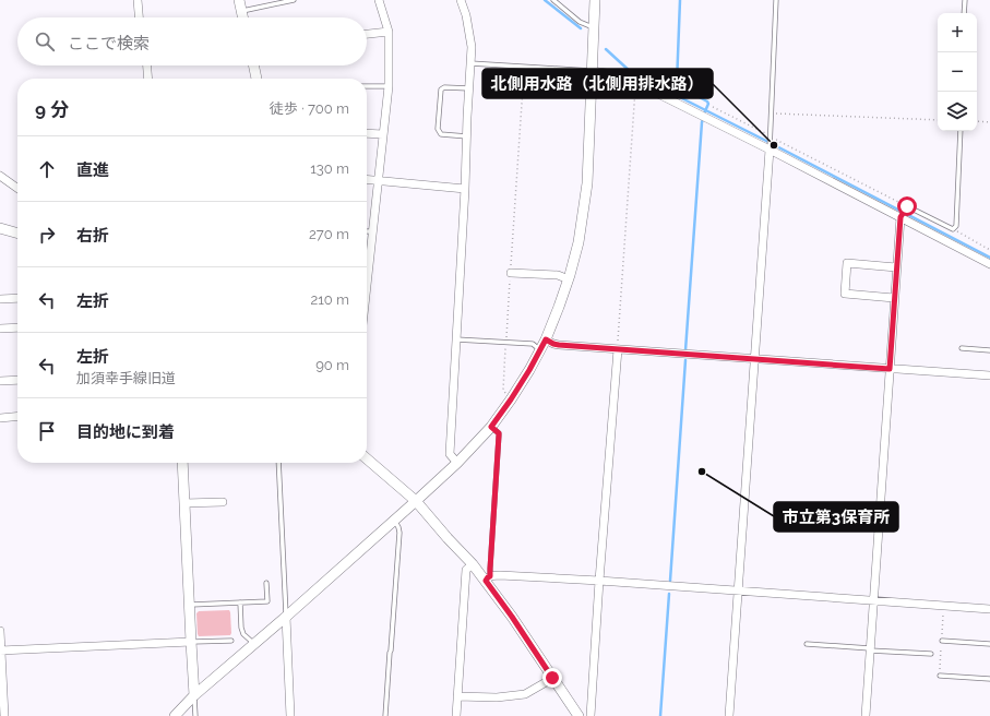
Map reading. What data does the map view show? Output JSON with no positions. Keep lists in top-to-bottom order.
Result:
{
  "places": ["北側用水路（北側用排水路）", "市立第3保育所"],
  "page": {
    "map_buttons": ["+", "−"],
    "search": "ここで検索",
    "heading": ["9 分", "徒歩 · 700 m"],
    "list": [
      ["直進", "130 m"],
      ["右折", "270 m"],
      ["左折", "210 m"],
      ["左折", "加須幸手線旧道", "90 m"],
      "目的地に到着"
    ]
  }
}
